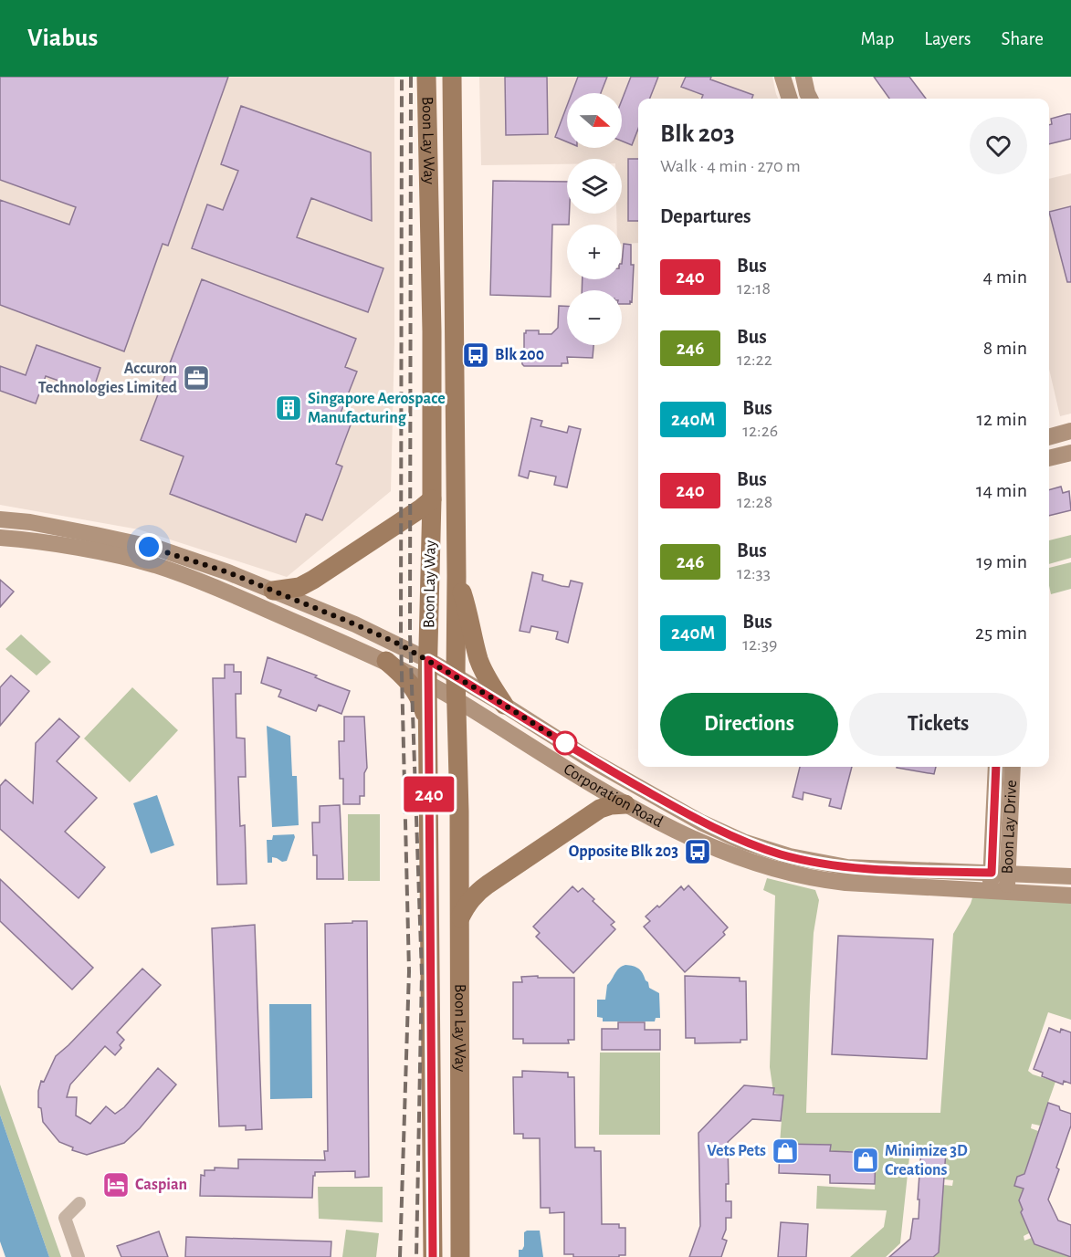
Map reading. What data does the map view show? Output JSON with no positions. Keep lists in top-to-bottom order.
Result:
{
  "streets": {
    "main road": ["Boon Lay Way", "Corporation Road", "Boon Lay Drive"]
  },
  "crossings": [
    ["Boon Lay Way", "Corporation Road"],
    ["Corporation Road", "Boon Lay Drive"]
  ],
  "places": {
    "bus stop": ["Blk 200", "Opposite Blk 203"],
    "office": ["Accuron Technologies Limited"],
    "building": ["Singapore Aerospace Manufacturing"],
    "shop": ["Vets Pets", "Minimize 3D Creations"],
    "hotel": ["Caspian"]
  },
  "lines": ["bus line 240"],
  "north": "right",
  "page": {
    "header": "Viabus",
    "nav": ["Map", "Layers", "Share"],
    "on_map": "240",
    "map_buttons": ["+", "−"],
    "heading": [
      ["Blk 203", "Walk · 4 min · 270 m"],
      "Departures"
    ],
    "list": [
      {
        "mark": "240",
        "name": "Bus",
        "note": "12:18",
        "value": "4 min"
      },
      {
        "mark": "246",
        "name": "Bus",
        "note": "12:22",
        "value": "8 min"
      },
      {
        "mark": "240M",
        "name": "Bus",
        "note": "12:26",
        "value": "12 min"
      },
      {
        "mark": "240",
        "name": "Bus",
        "note": "12:28",
        "value": "14 min"
      },
      {
        "mark": "246",
        "name": "Bus",
        "note": "12:33",
        "value": "19 min"
      },
      {
        "mark": "240M",
        "name": "Bus",
        "note": "12:39",
        "value": "25 min"
      }
    ],
    "buttons": ["Directions", "Tickets"]
  }
}
